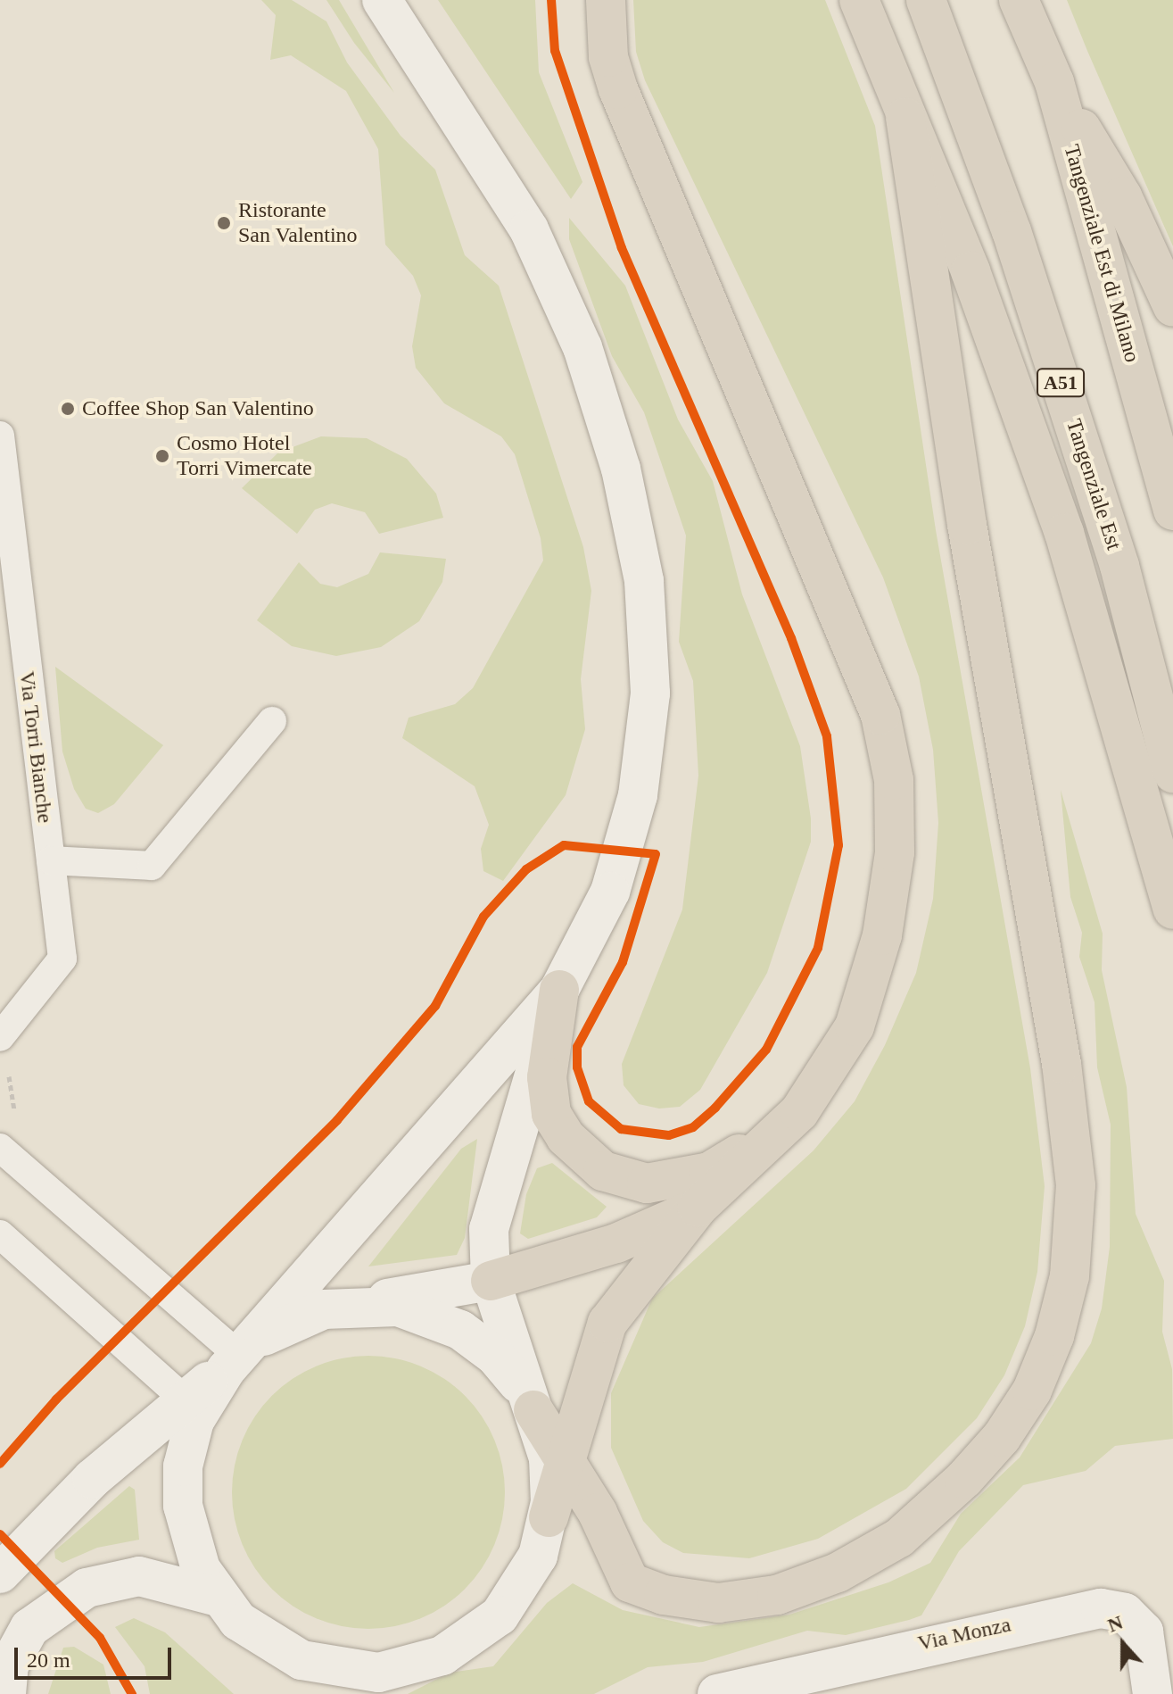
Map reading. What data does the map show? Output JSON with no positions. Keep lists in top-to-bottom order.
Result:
{
  "streets": {
    "highway": ["Tangenziale Est di Milano", "A51", "Tangenziale Est"],
    "street": ["Via Monza"],
    "lane": ["Via Torri Bianche"]
  },
  "places": ["Ristorante San Valentino", "Coffee Shop San Valentino", "Cosmo Hotel Torri Vimercate"],
  "scale_bar": "20 m",
  "north": "top"
}
